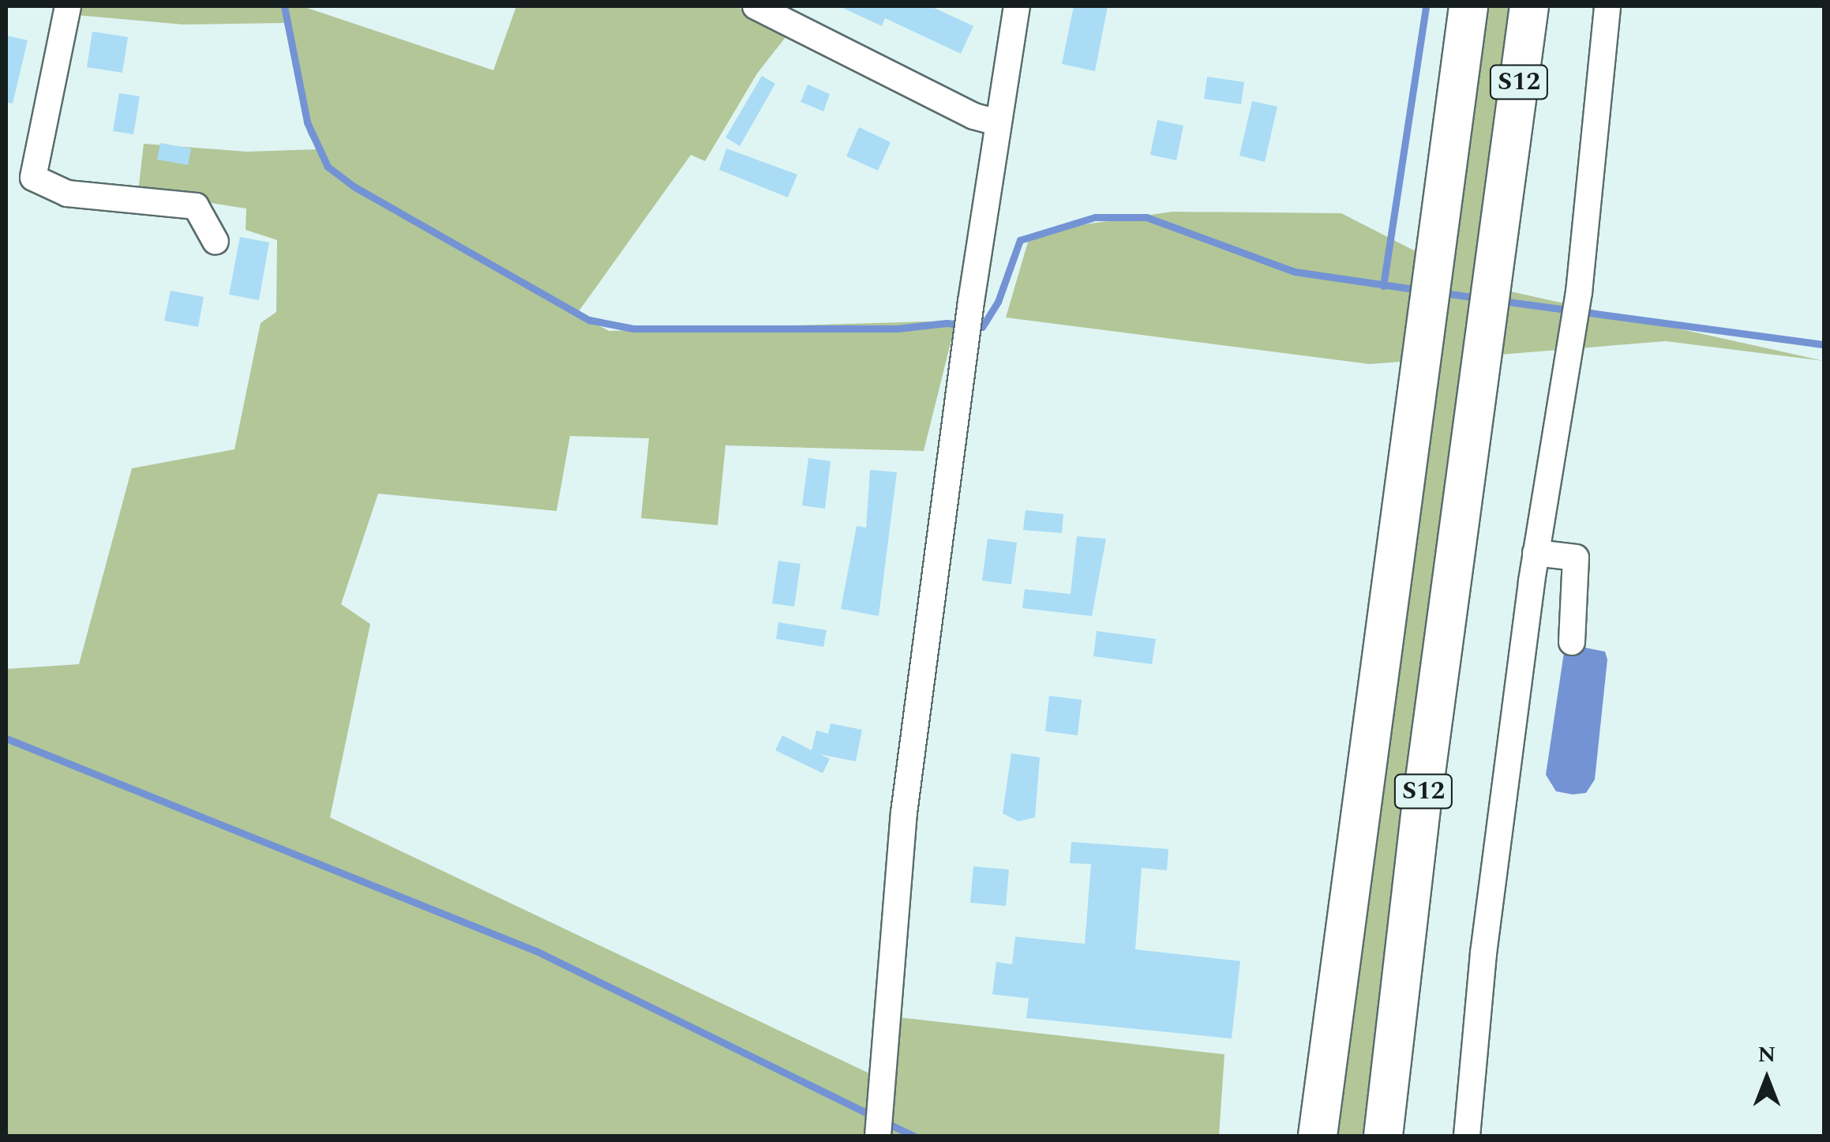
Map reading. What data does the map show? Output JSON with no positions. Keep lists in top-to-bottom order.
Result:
{
  "streets": {
    "highway": ["S12"]
  },
  "north": "top"
}
